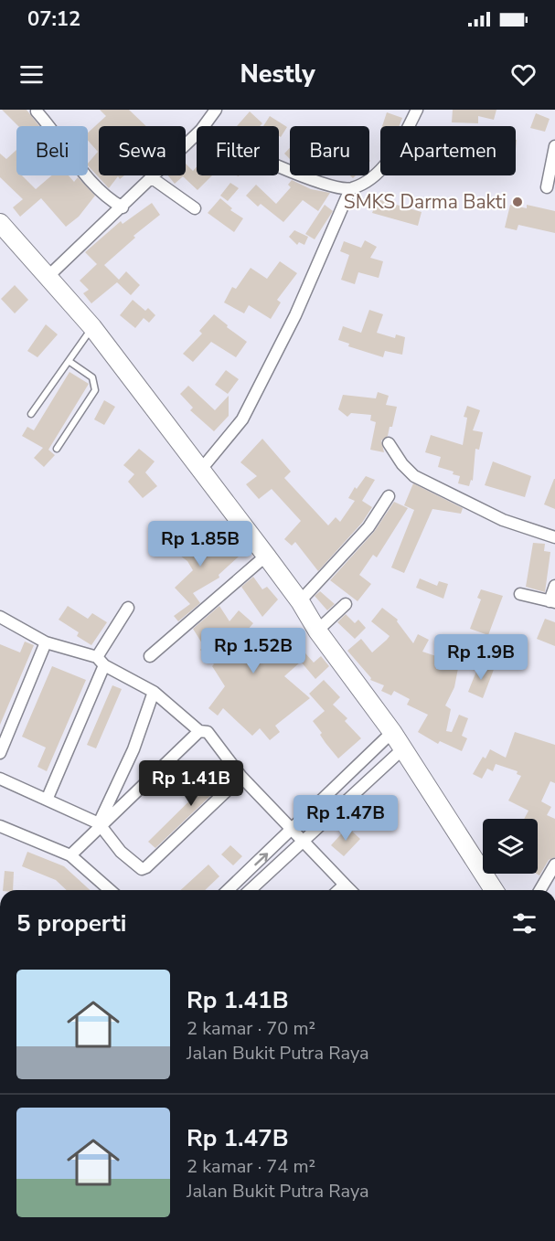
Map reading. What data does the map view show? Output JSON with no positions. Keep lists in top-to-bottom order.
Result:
{
  "places": ["SMKS Darma Bakti"],
  "page": {
    "status": "07:12",
    "header": "Nestly",
    "chip": [
      "Beli",
      "Sewa",
      "Filter",
      "Baru",
      "Apartemen"
    ],
    "price": [
      "Rp 1.85B",
      "Rp 1.52B",
      "Rp 1.9B",
      "Rp 1.41B",
      "Rp 1.47B"
    ],
    "heading": "5 properti",
    "list": [
      {
        "name": "Rp 1.41B",
        "note": "2 kamar · 70 m² · Jalan Bukit Putra Raya"
      },
      {
        "name": "Rp 1.47B",
        "note": "2 kamar · 74 m² · Jalan Bukit Putra Raya"
      }
    ]
  }
}
